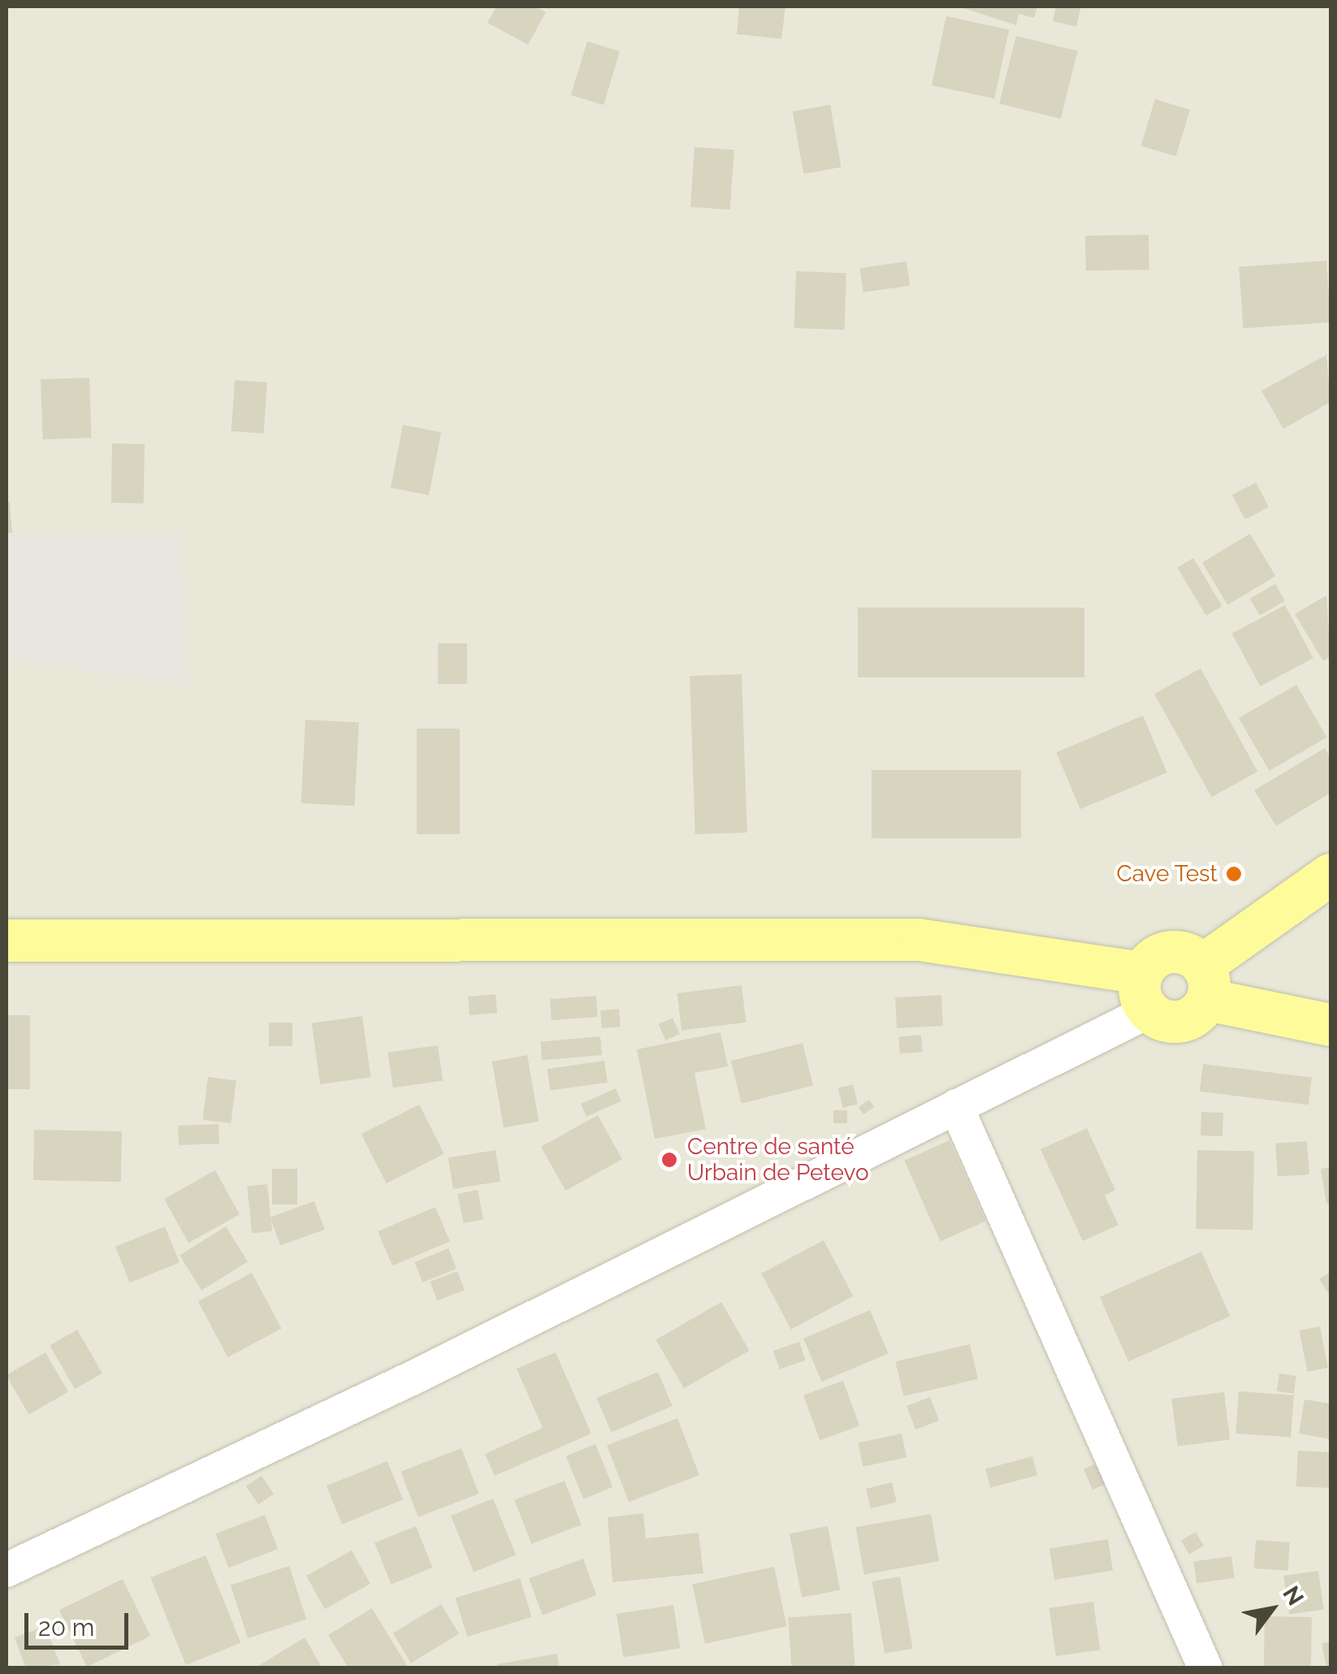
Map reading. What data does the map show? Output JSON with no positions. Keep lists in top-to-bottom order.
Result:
{
  "places": ["Cave Test", "Centre de santé Urbain de Petevo"],
  "scale_bar": "20 m",
  "north": "top right"
}
